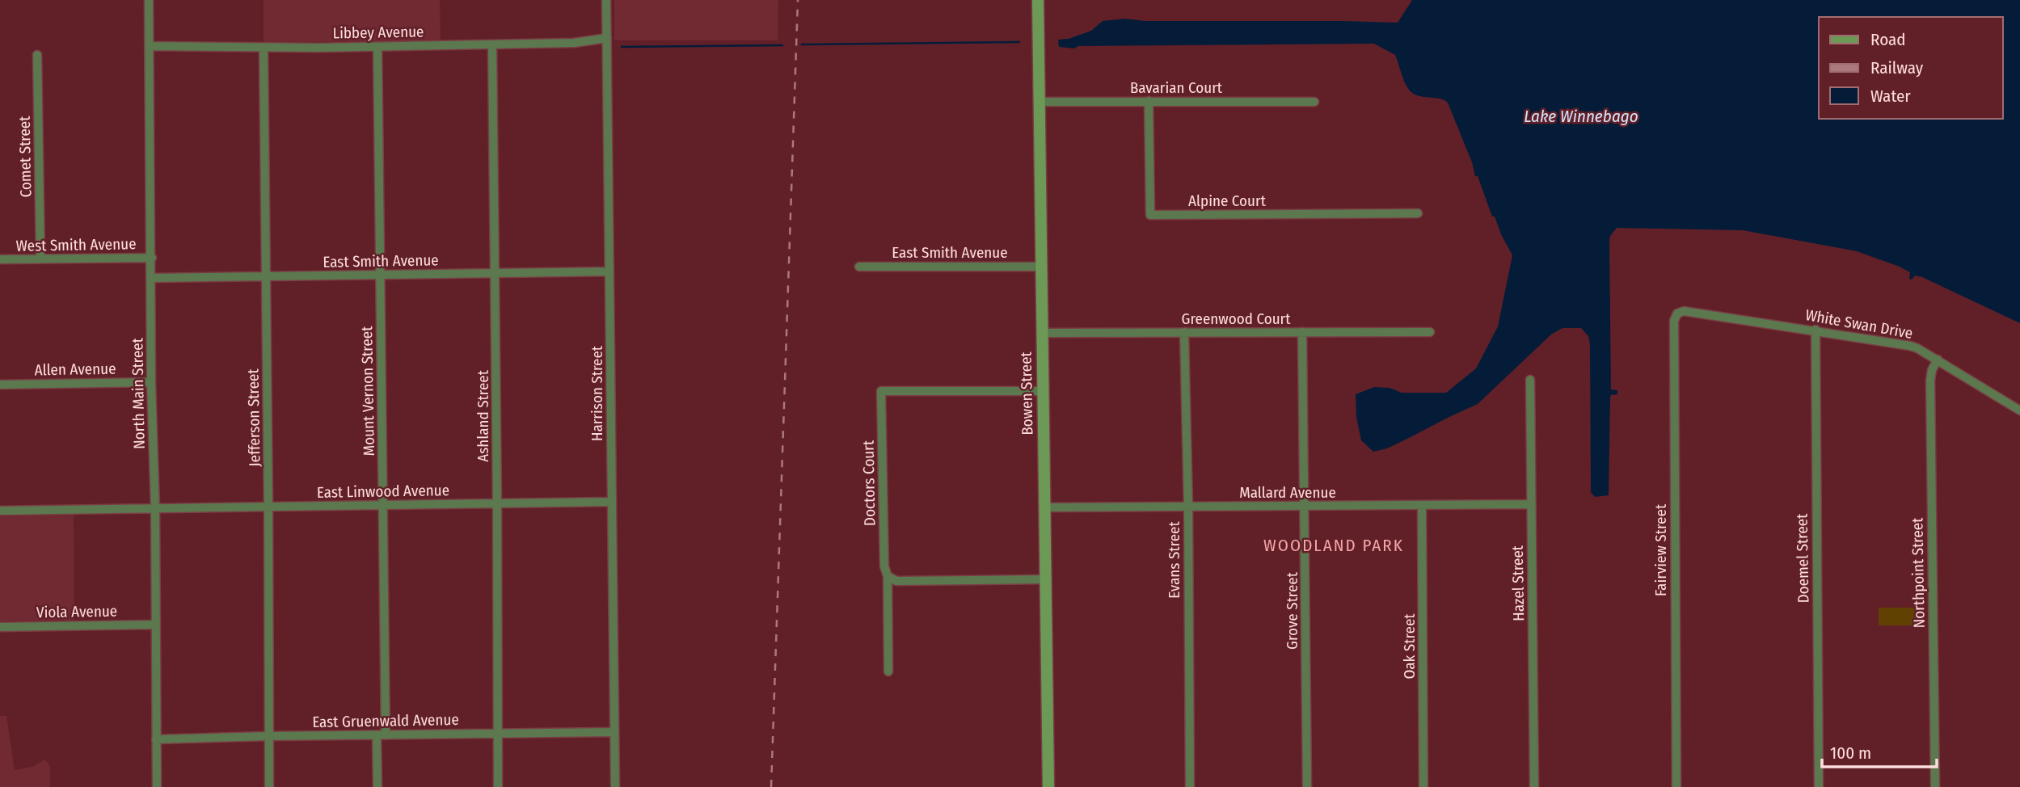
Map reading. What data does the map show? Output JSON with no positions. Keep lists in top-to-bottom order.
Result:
{
  "streets": {
    "main road": ["Bowen Street"],
    "street": [
      "Libbey Avenue",
      "Bavarian Court",
      "Comet Street",
      "Alpine Court",
      "West Smith Avenue",
      "East Smith Avenue",
      "Greenwood Court",
      "White Swan Drive",
      "Allen Avenue",
      "Mount Vernon Street",
      "North Main Street",
      "Harrison Street",
      "Ashland Street",
      "Jefferson Street",
      "Doctors Court",
      "East Linwood Avenue",
      "Mallard Avenue",
      "Fairview Street",
      "Doemel Street",
      "Evans Street",
      "Northpoint Street",
      "Hazel Street",
      "Grove Street",
      "Viola Avenue",
      "Oak Street",
      "East Gruenwald Avenue"
    ]
  },
  "crossings": [
    ["Libbey Avenue", "Mount Vernon Street"],
    ["Libbey Avenue", "North Main Street"],
    ["Libbey Avenue", "Harrison Street"],
    ["Libbey Avenue", "Ashland Street"],
    ["Libbey Avenue", "Jefferson Street"],
    ["Bavarian Court", "Alpine Court"],
    ["Bavarian Court", "Bowen Street"],
    ["Comet Street", "West Smith Avenue"],
    ["West Smith Avenue", "North Main Street"],
    ["East Smith Avenue", "Mount Vernon Street"],
    ["East Smith Avenue", "North Main Street"],
    ["East Smith Avenue", "Harrison Street"],
    ["East Smith Avenue", "Bowen Street"],
    ["East Smith Avenue", "Ashland Street"],
    ["East Smith Avenue", "Jefferson Street"],
    ["Greenwood Court", "Bowen Street"],
    ["Greenwood Court", "Evans Street"],
    ["Greenwood Court", "Grove Street"],
    ["White Swan Drive", "Fairview Street"],
    ["White Swan Drive", "Doemel Street"],
    ["White Swan Drive", "Northpoint Street"],
    ["Allen Avenue", "North Main Street"],
    ["Mount Vernon Street", "East Linwood Avenue"],
    ["Mount Vernon Street", "East Gruenwald Avenue"],
    ["North Main Street", "East Linwood Avenue"],
    ["North Main Street", "Viola Avenue"],
    ["North Main Street", "East Gruenwald Avenue"],
    ["Harrison Street", "East Linwood Avenue"],
    ["Harrison Street", "East Gruenwald Avenue"],
    ["Bowen Street", "Doctors Court"],
    ["Bowen Street", "Mallard Avenue"],
    ["Ashland Street", "East Linwood Avenue"],
    ["Ashland Street", "East Gruenwald Avenue"],
    ["Jefferson Street", "East Linwood Avenue"],
    ["Jefferson Street", "East Gruenwald Avenue"],
    ["Mallard Avenue", "Evans Street"],
    ["Mallard Avenue", "Hazel Street"],
    ["Mallard Avenue", "Grove Street"],
    ["Mallard Avenue", "Oak Street"]
  ],
  "districts": ["WOODLAND PARK"],
  "water": ["Lake Winnebago"],
  "legend": ["Road", "Railway", "Water"],
  "scale_bar": "100 m"
}
